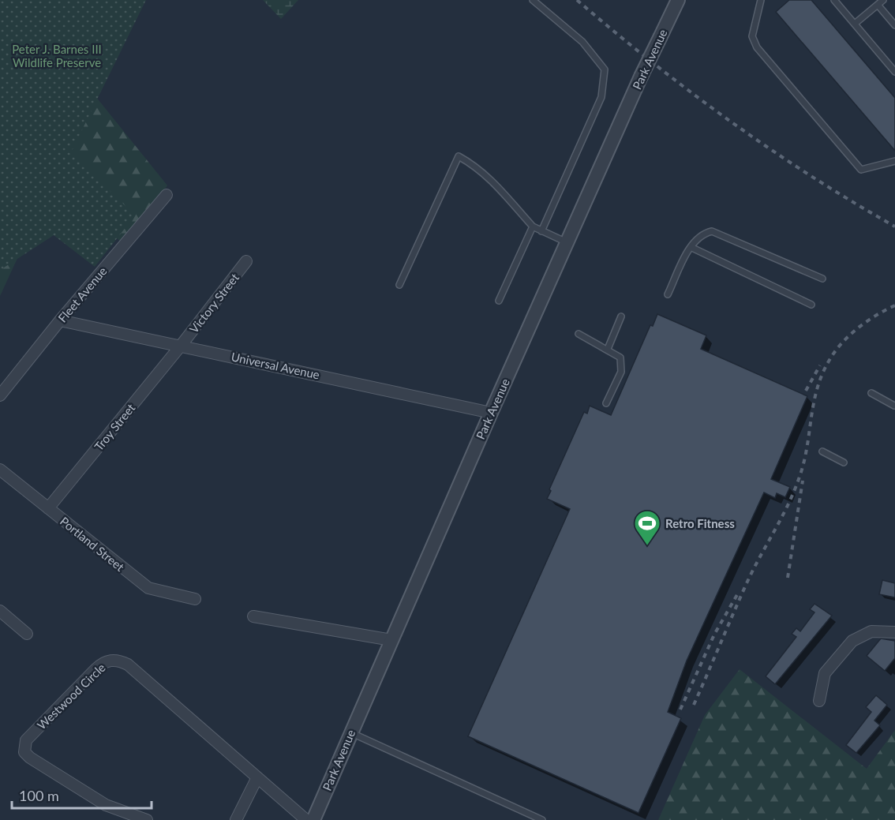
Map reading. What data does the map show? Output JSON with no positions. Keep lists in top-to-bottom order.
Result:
{
  "streets": {
    "street": [
      "Park Avenue",
      "Fleet Avenue",
      "Victory Street",
      "Universal Avenue",
      "Troy Street",
      "Portland Street",
      "Westwood Circle"
    ]
  },
  "crossings": [
    ["Park Avenue", "Universal Avenue"],
    ["Fleet Avenue", "Universal Avenue"],
    ["Victory Street", "Universal Avenue"],
    ["Victory Street", "Troy Street"],
    ["Universal Avenue", "Troy Street"],
    ["Troy Street", "Portland Street"]
  ],
  "parks": ["Peter J. Barnes III Wildlife Preserve"],
  "places": {
    "sports": ["Retro Fitness"]
  },
  "scale_bar": "100 m"
}
